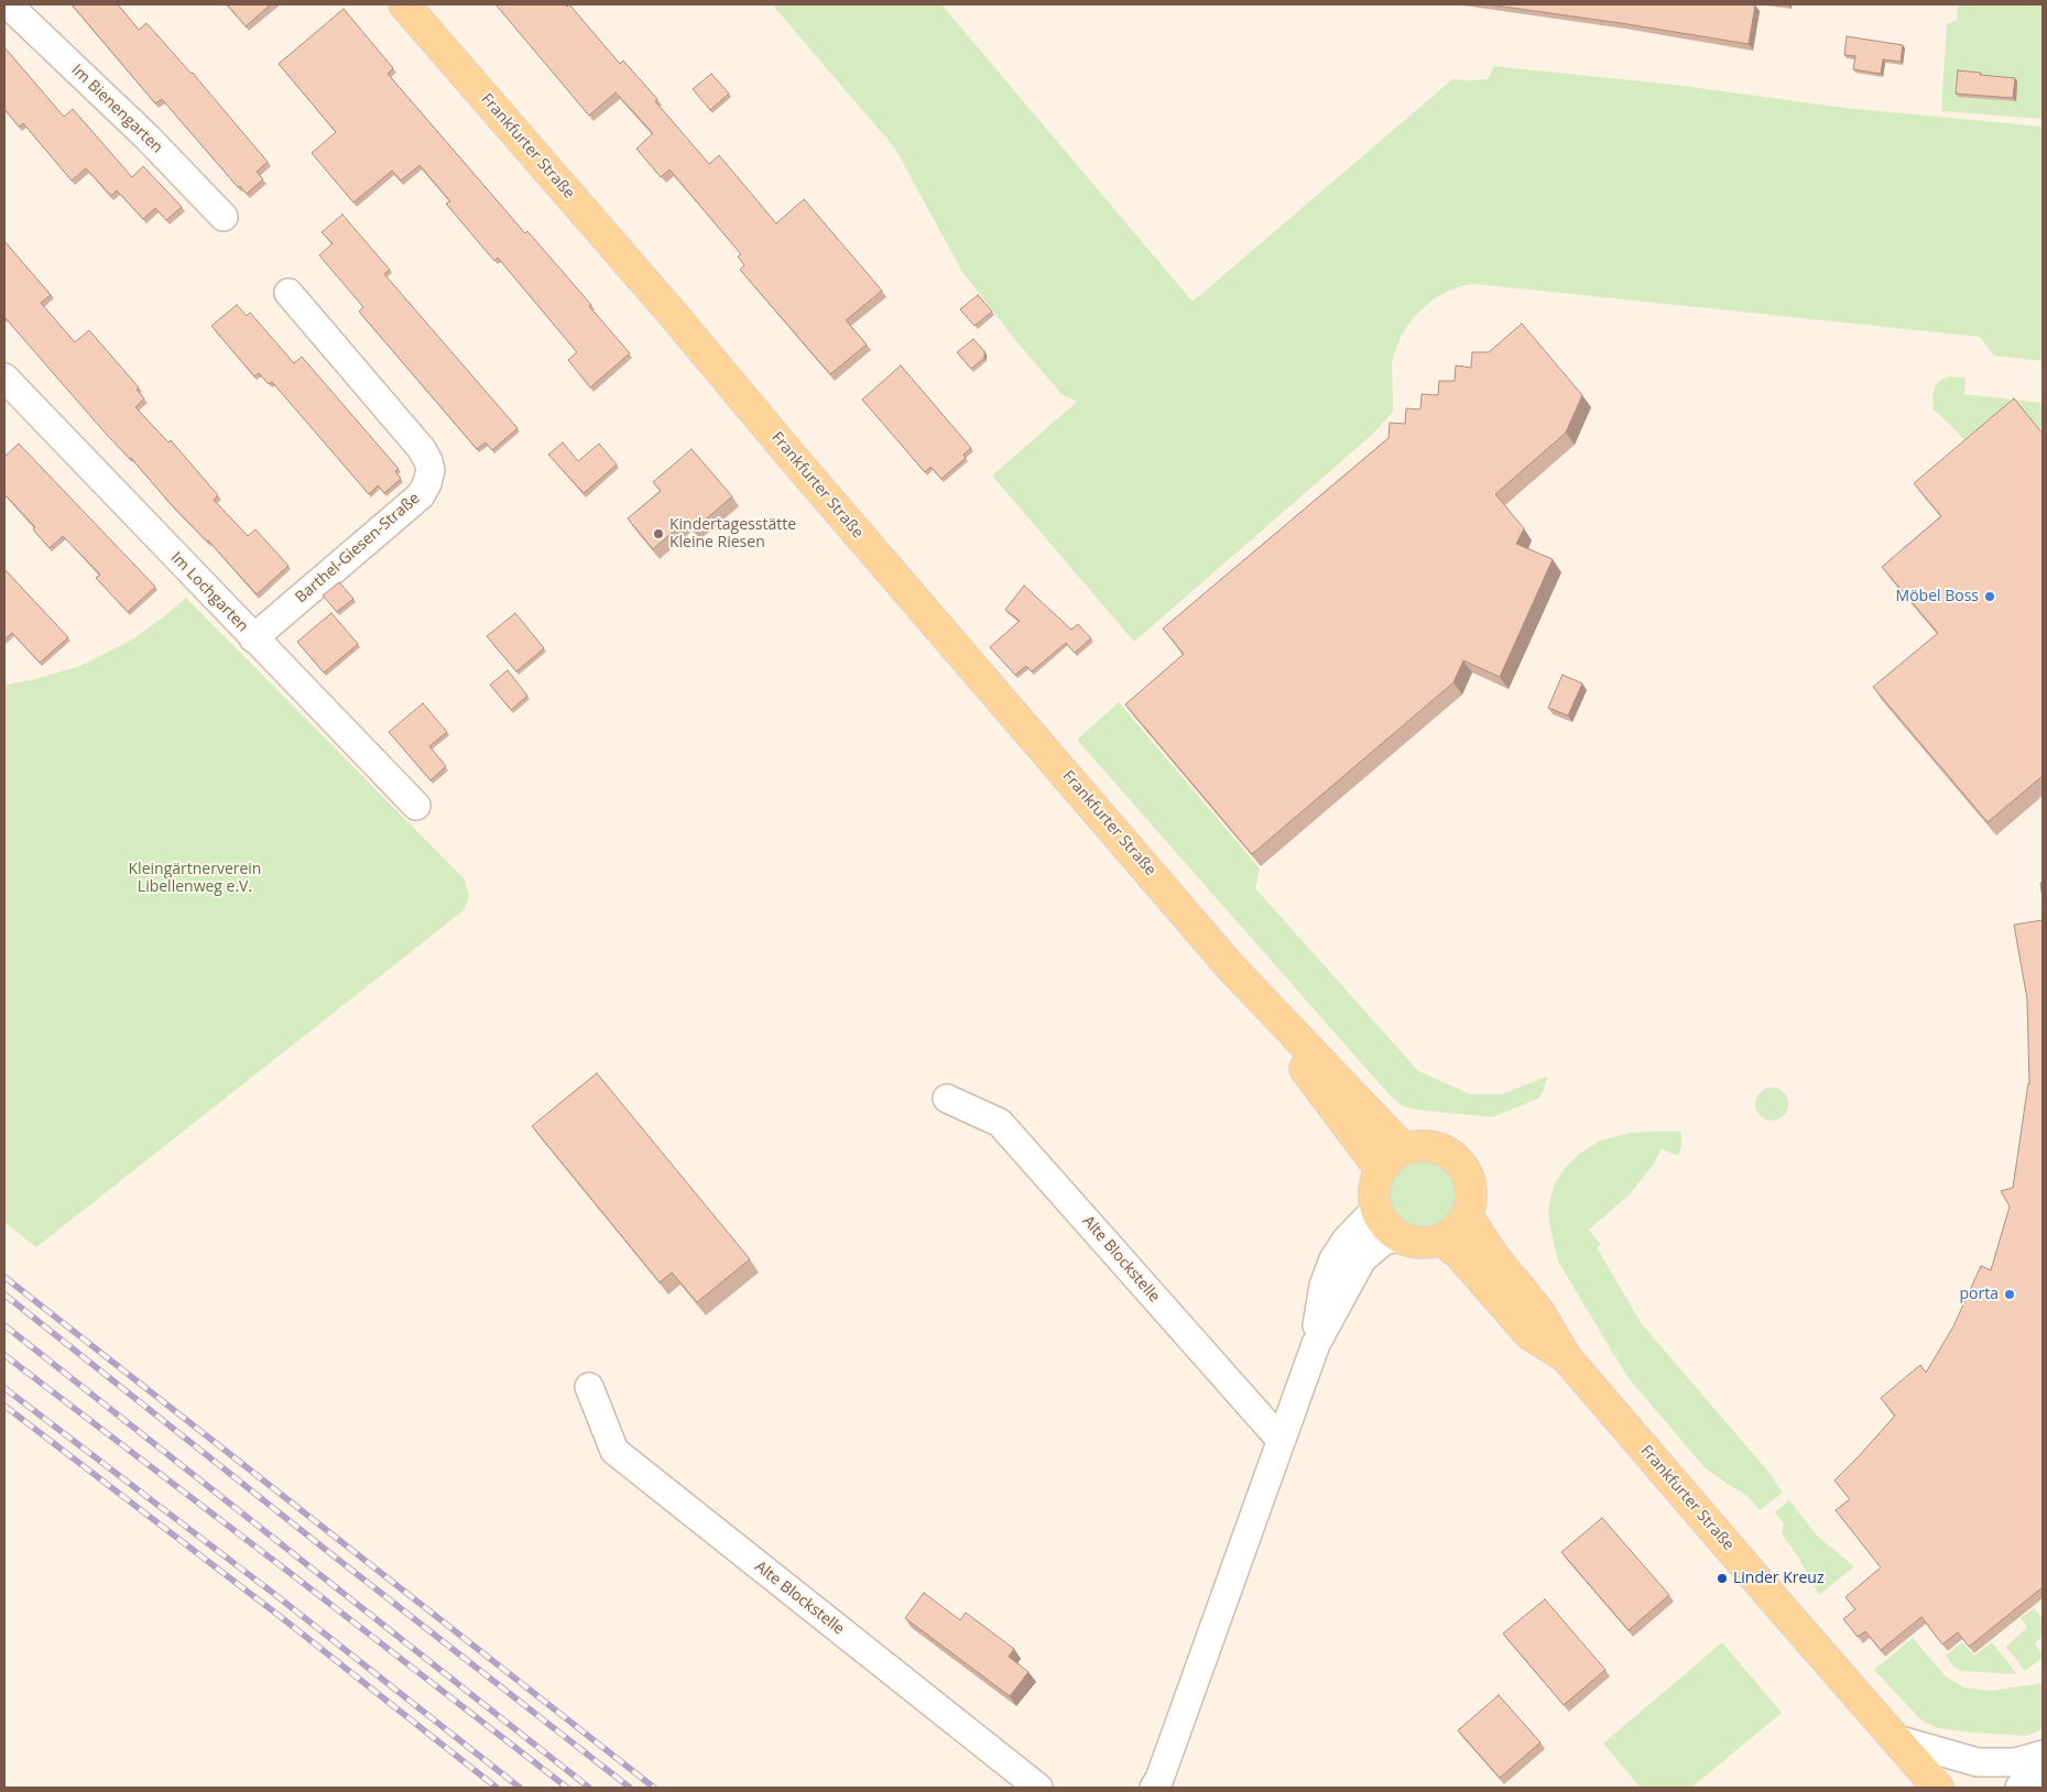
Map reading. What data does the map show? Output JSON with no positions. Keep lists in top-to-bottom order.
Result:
{
  "streets": {
    "main road": ["Frankfurter Straße"],
    "street": [
      "Im Bienengarten",
      "Barthel-Giesen-Straße",
      "Im Lochgarten",
      "Alte Blockstelle"
    ]
  },
  "crossings": [
    ["Barthel-Giesen-Straße", "Im Lochgarten"]
  ],
  "parks": ["Kleingärtnerverein Libellenweg e.V."],
  "places": [
    "Kindertagesstätte Kleine Riesen",
    "Möbel Boss",
    "porta",
    "Linder Kreuz"
  ]
}
